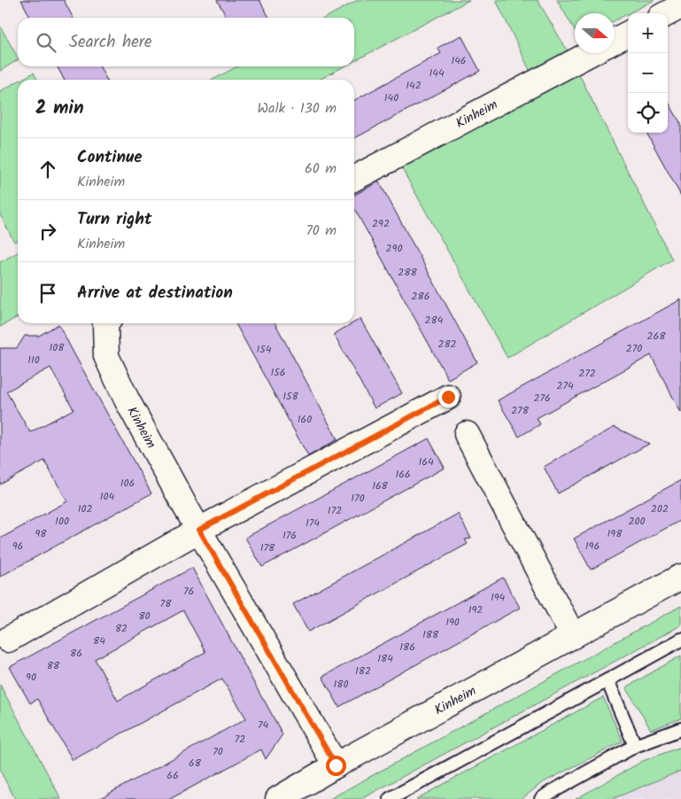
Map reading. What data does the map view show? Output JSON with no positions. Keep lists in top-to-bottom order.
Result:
{
  "streets": {
    "street": ["Kinheim"]
  },
  "house_numbers": [
    "146",
    "144",
    "142",
    "140",
    "292",
    "290",
    "288",
    "286",
    "284",
    "268",
    "282",
    "108",
    "270",
    "154",
    "110",
    "156",
    "272",
    "274",
    "158",
    "276",
    "278",
    "160",
    "164",
    "166",
    "106",
    "168",
    "104",
    "170",
    "102",
    "202",
    "172",
    "100",
    "200",
    "174",
    "98",
    "198",
    "176",
    "96",
    "196",
    "178",
    "76",
    "194",
    "78",
    "192",
    "80",
    "190",
    "82",
    "188",
    "84",
    "186",
    "86",
    "184",
    "88",
    "182",
    "90",
    "180",
    "74",
    "72",
    "70",
    "68",
    "66"
  ],
  "north": "right",
  "page": {
    "map_buttons": ["+", "−"],
    "search": "Search here",
    "heading": ["2 min", "Walk · 130 m"],
    "list": [
      ["Continue", "Kinheim", "60 m"],
      ["Turn right", "Kinheim", "70 m"],
      "Arrive at destination"
    ]
  }
}
